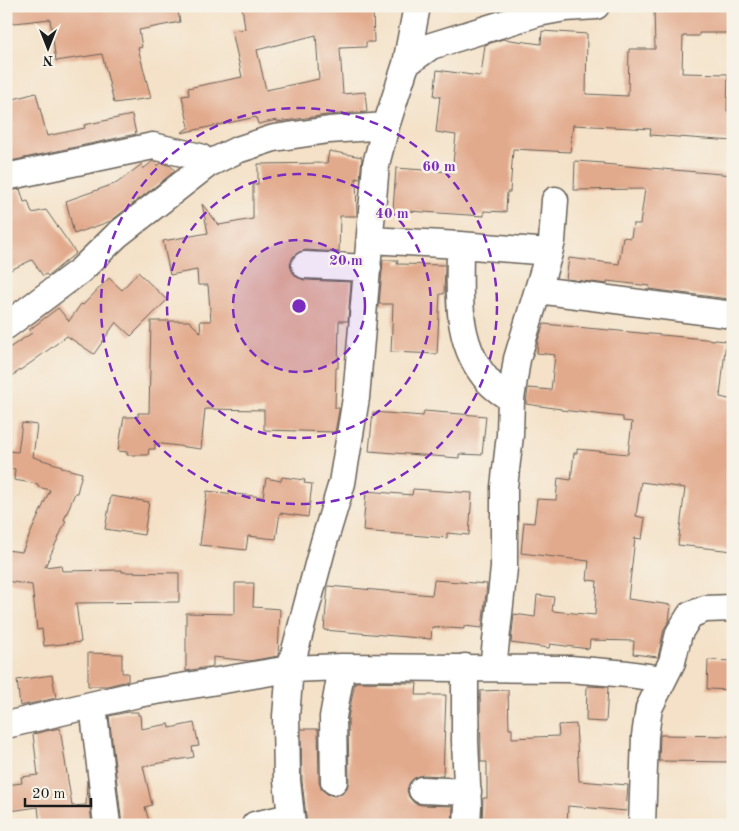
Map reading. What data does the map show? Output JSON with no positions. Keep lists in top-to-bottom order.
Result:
{
  "scale_bar": "20 m",
  "north": "bottom",
  "rings": ["60 m", "40 m", "20 m"]
}
